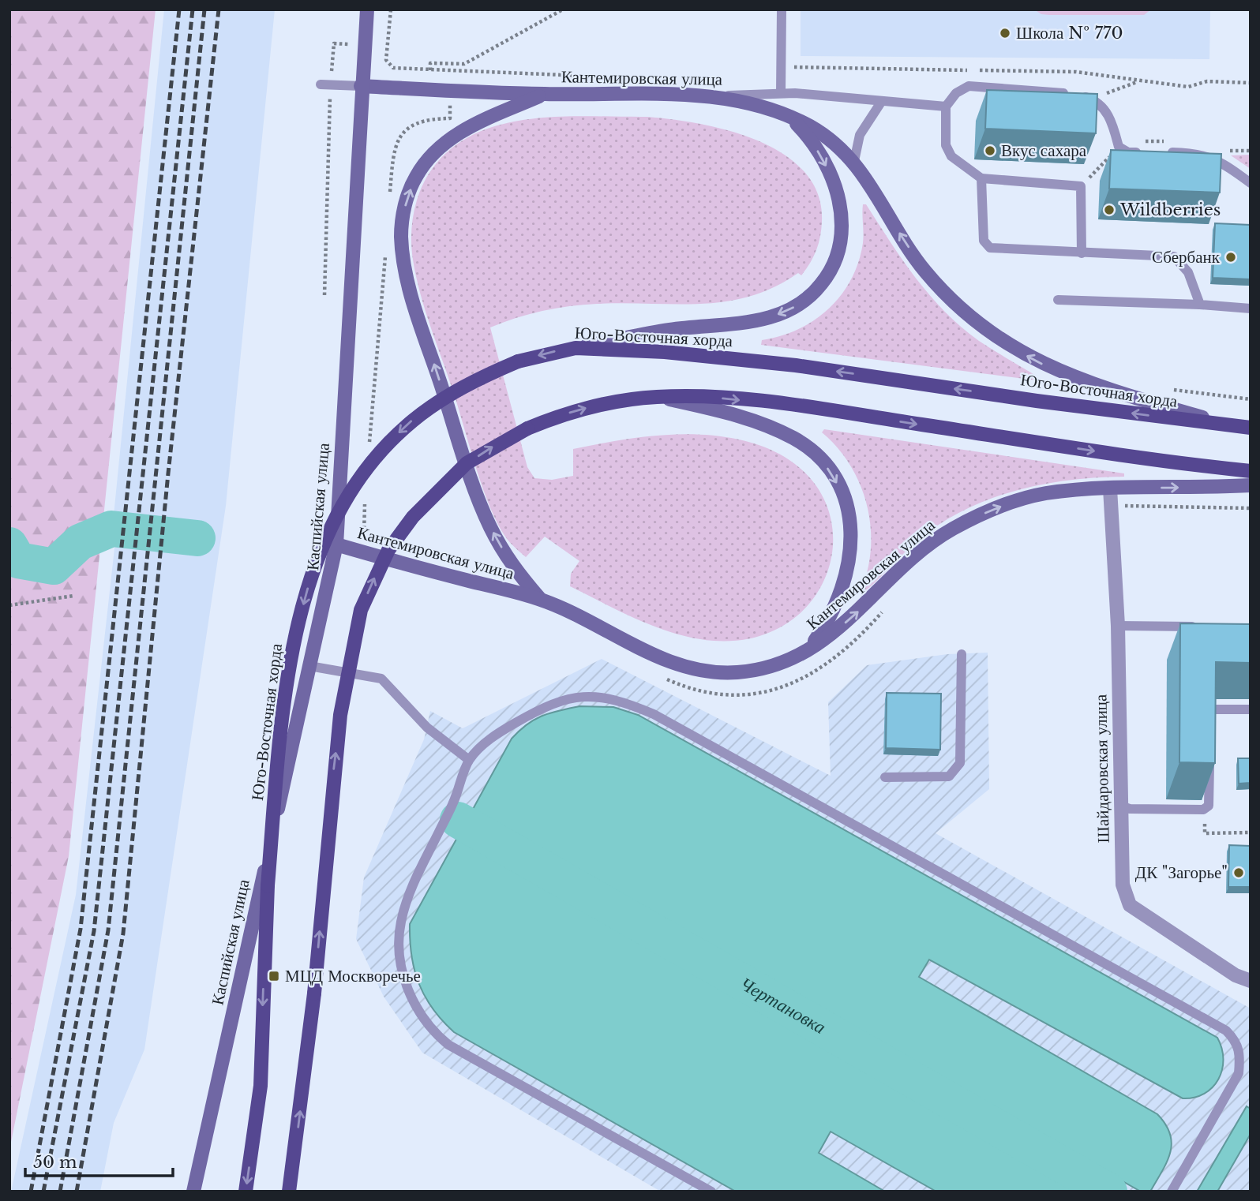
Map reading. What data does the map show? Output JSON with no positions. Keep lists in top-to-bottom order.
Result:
{
  "streets": {
    "main road": ["Кантемировская улица", "Юго-Восточная хорда", "Каспийская улица"],
    "street": ["Шайдаровская улица"]
  },
  "crossings": [
    ["Кантемировская улица", "Юго-Восточная хорда"],
    ["Кантемировская улица", "Каспийская улица"],
    ["Кантемировская улица", "Шайдаровская улица"]
  ],
  "water": ["Чертановка"],
  "places": {
    "other": [
      "Школа № 770",
      "Вкус сахара",
      "Wildberries",
      "Сбербанк",
      "ДК \"Загорье\""
    ],
    "transit": ["МЦД Москворечье"]
  },
  "scale_bar": "50 m"
}
